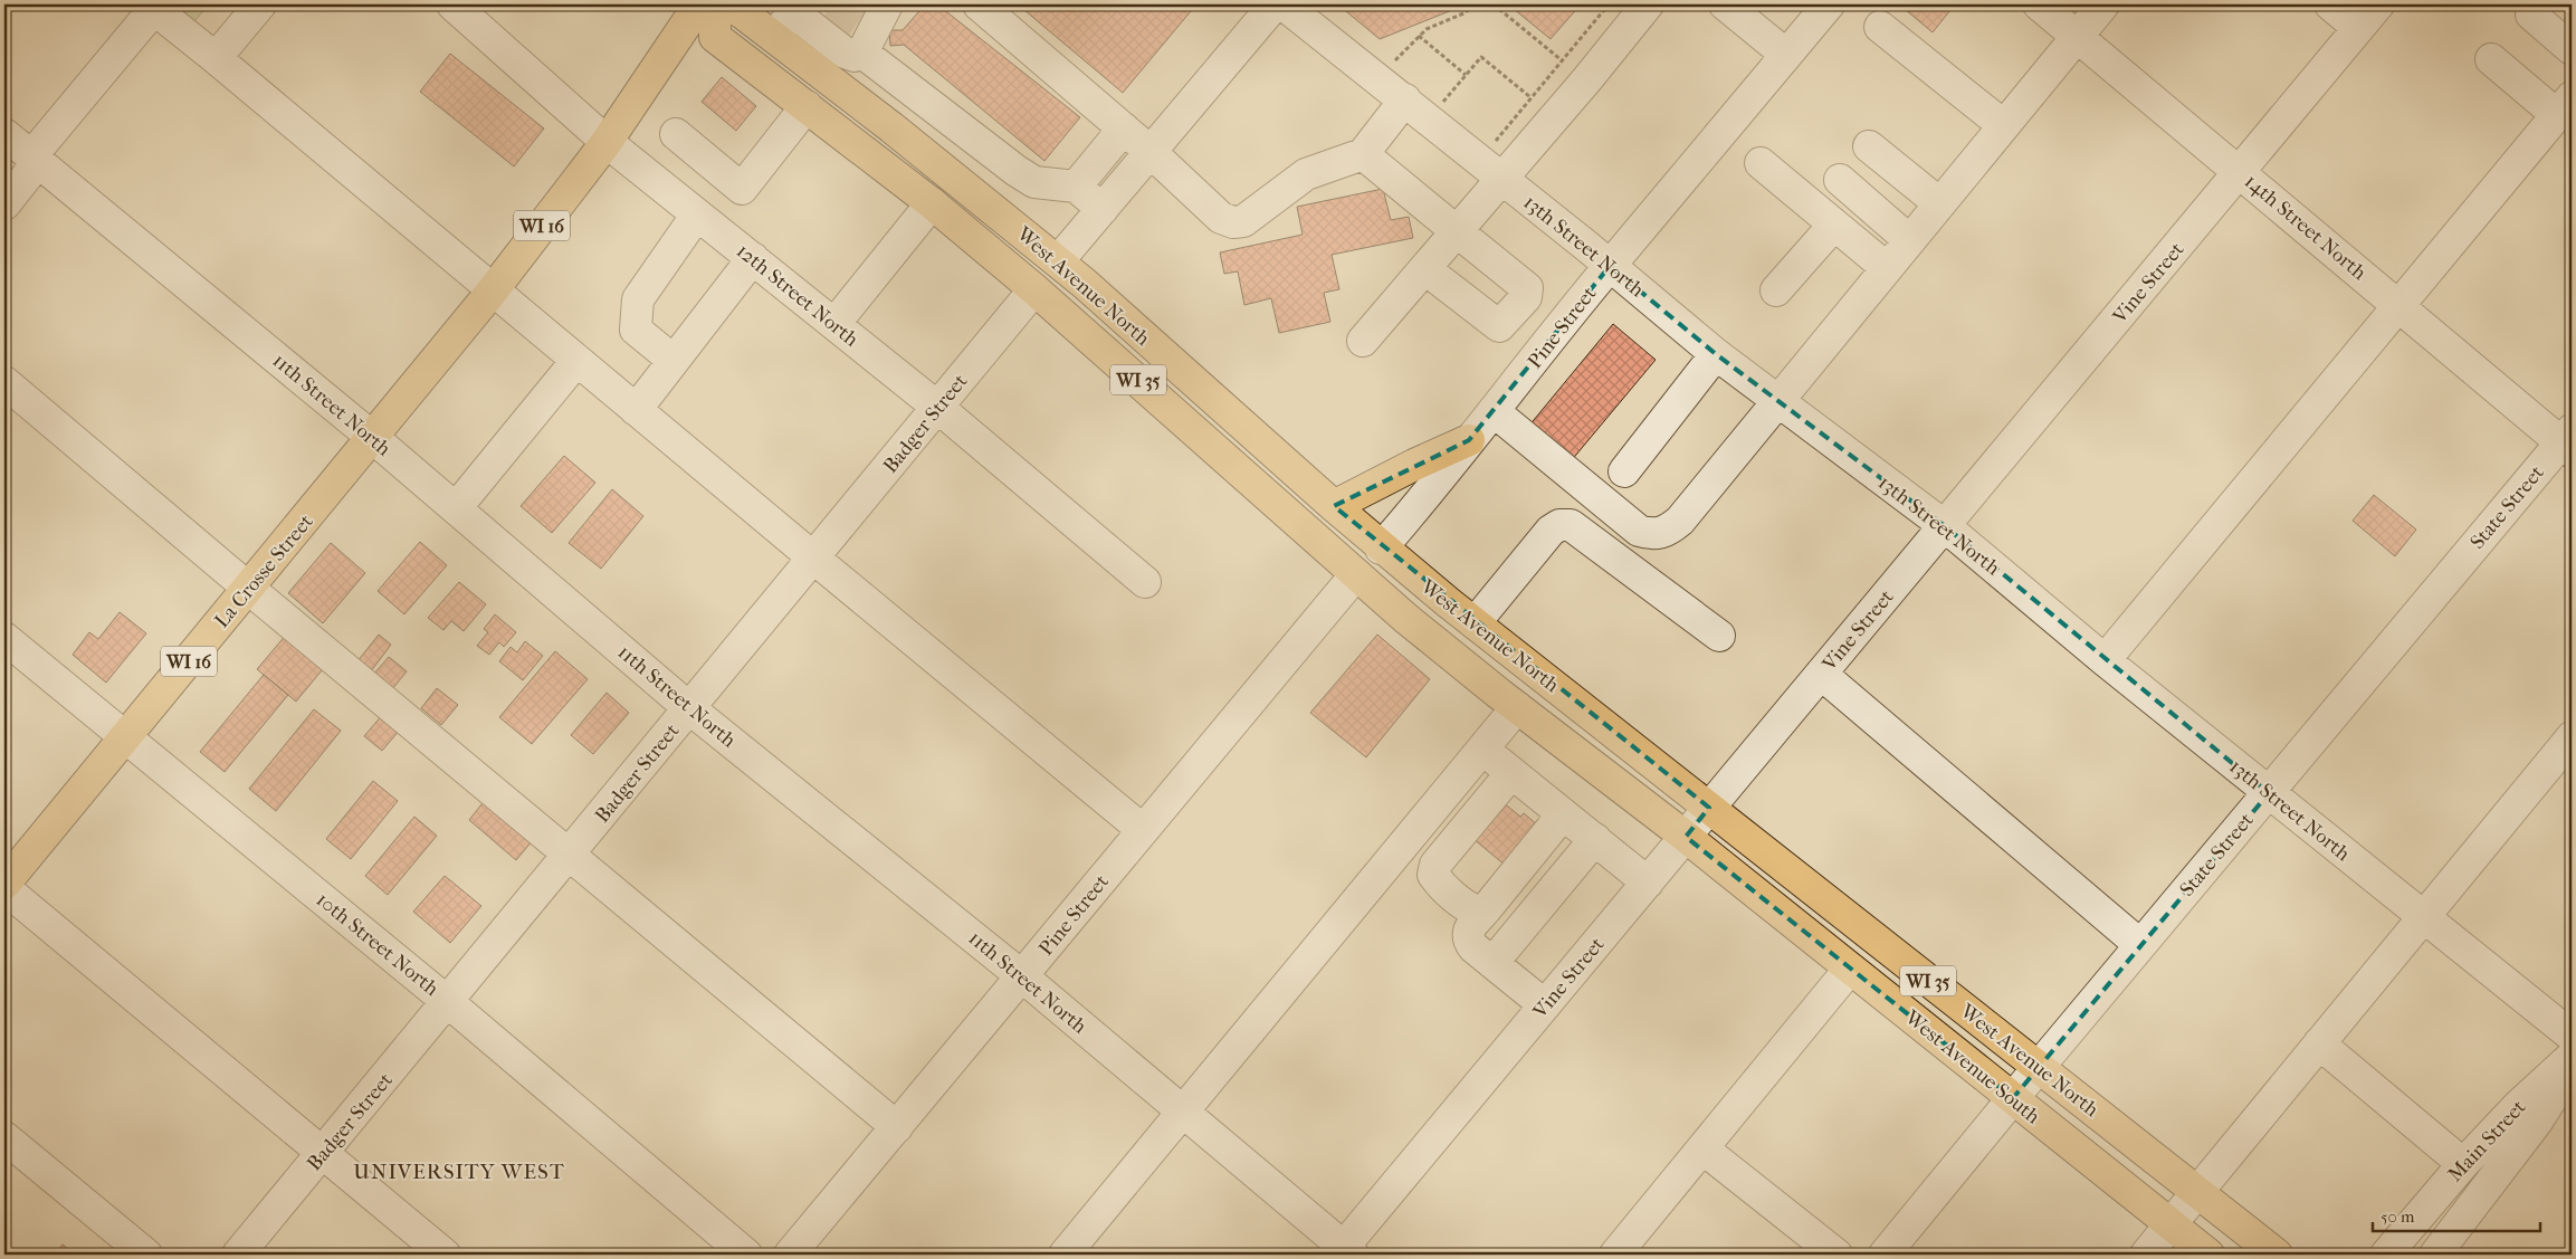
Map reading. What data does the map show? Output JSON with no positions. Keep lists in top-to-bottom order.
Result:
{
  "streets": {
    "main road": [
      "WI 16",
      "West Avenue North",
      "WI 35",
      "La Crosse Street",
      "West Avenue South"
    ],
    "street": [
      "14th Street North",
      "13th Street North",
      "Vine Street",
      "12th Street North",
      "Pine Street",
      "11th Street North",
      "Badger Street",
      "State Street",
      "10th Street North",
      "Main Street"
    ]
  },
  "crossings": [
    ["WI 16", "West Avenue North"],
    ["WI 16", "12th Street North"],
    ["WI 16", "11th Street North"],
    ["WI 16", "La Crosse Street"],
    ["14th Street North", "Vine Street"],
    ["14th Street North", "State Street"],
    ["13th Street North", "Vine Street"],
    ["13th Street North", "Pine Street"],
    ["13th Street North", "State Street"],
    ["Vine Street", "West Avenue North"],
    ["Vine Street", "11th Street North"],
    ["Vine Street", "West Avenue South"],
    ["West Avenue North", "Pine Street"],
    ["West Avenue North", "Badger Street"],
    ["West Avenue North", "State Street"],
    ["West Avenue North", "West Avenue South"],
    ["12th Street North", "Badger Street"],
    ["Pine Street", "11th Street North"],
    ["11th Street North", "Badger Street"],
    ["11th Street North", "La Crosse Street"],
    ["Badger Street", "10th Street North"],
    ["State Street", "West Avenue South"],
    ["La Crosse Street", "10th Street North"]
  ],
  "districts": ["UNIVERSITY WEST"],
  "scale_bar": "50 m"
}
